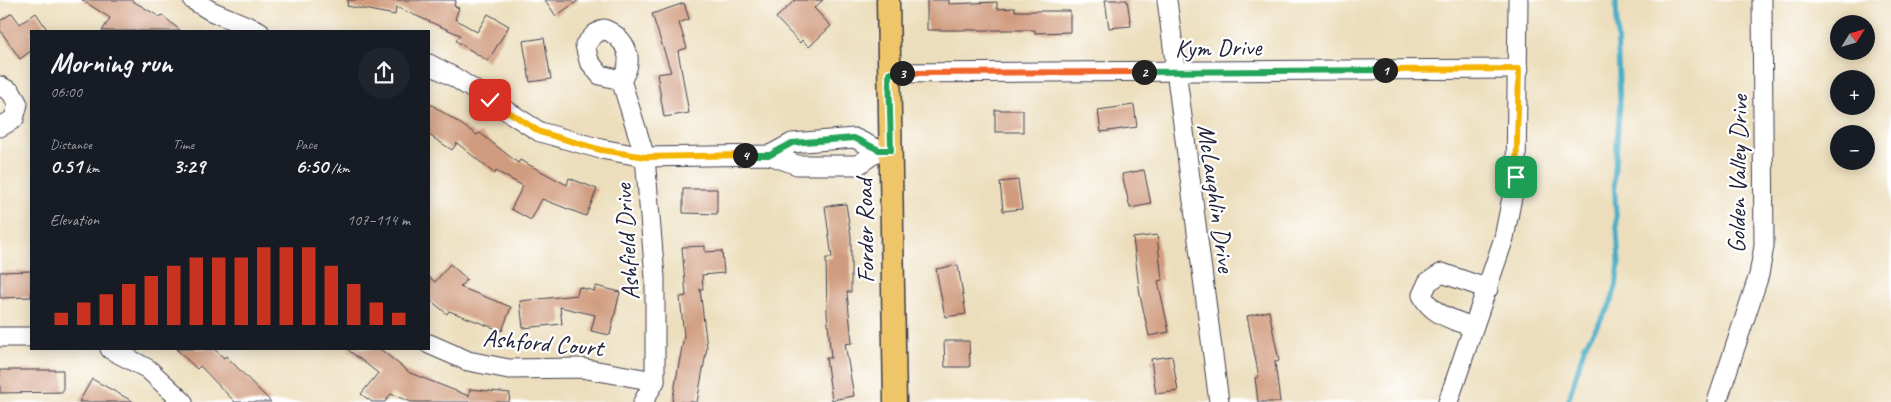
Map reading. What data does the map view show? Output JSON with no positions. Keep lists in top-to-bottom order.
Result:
{
  "streets": {
    "main road": ["Forder Road"],
    "street": [
      "Kym Drive",
      "Golden Valley Drive",
      "McLaughlin Drive",
      "Ashfield Drive",
      "Ashford Court"
    ]
  },
  "crossings": [
    ["Kym Drive", "McLaughlin Drive"],
    ["Kym Drive", "Forder Road"],
    ["Ashfield Drive", "Ashford Court"]
  ],
  "north": "top right",
  "page": {
    "map_buttons": ["+", "−"],
    "heading": ["Morning run", "06:00"],
    "pins": [
      "1",
      "2",
      "3",
      "4"
    ],
    "stats": [
      ["Distance", "0.51 km"],
      ["Time", "3:29"],
      ["Pace", "6:50 /km"]
    ],
    "chart": ["Elevation", "107–114 m"]
  }
}
